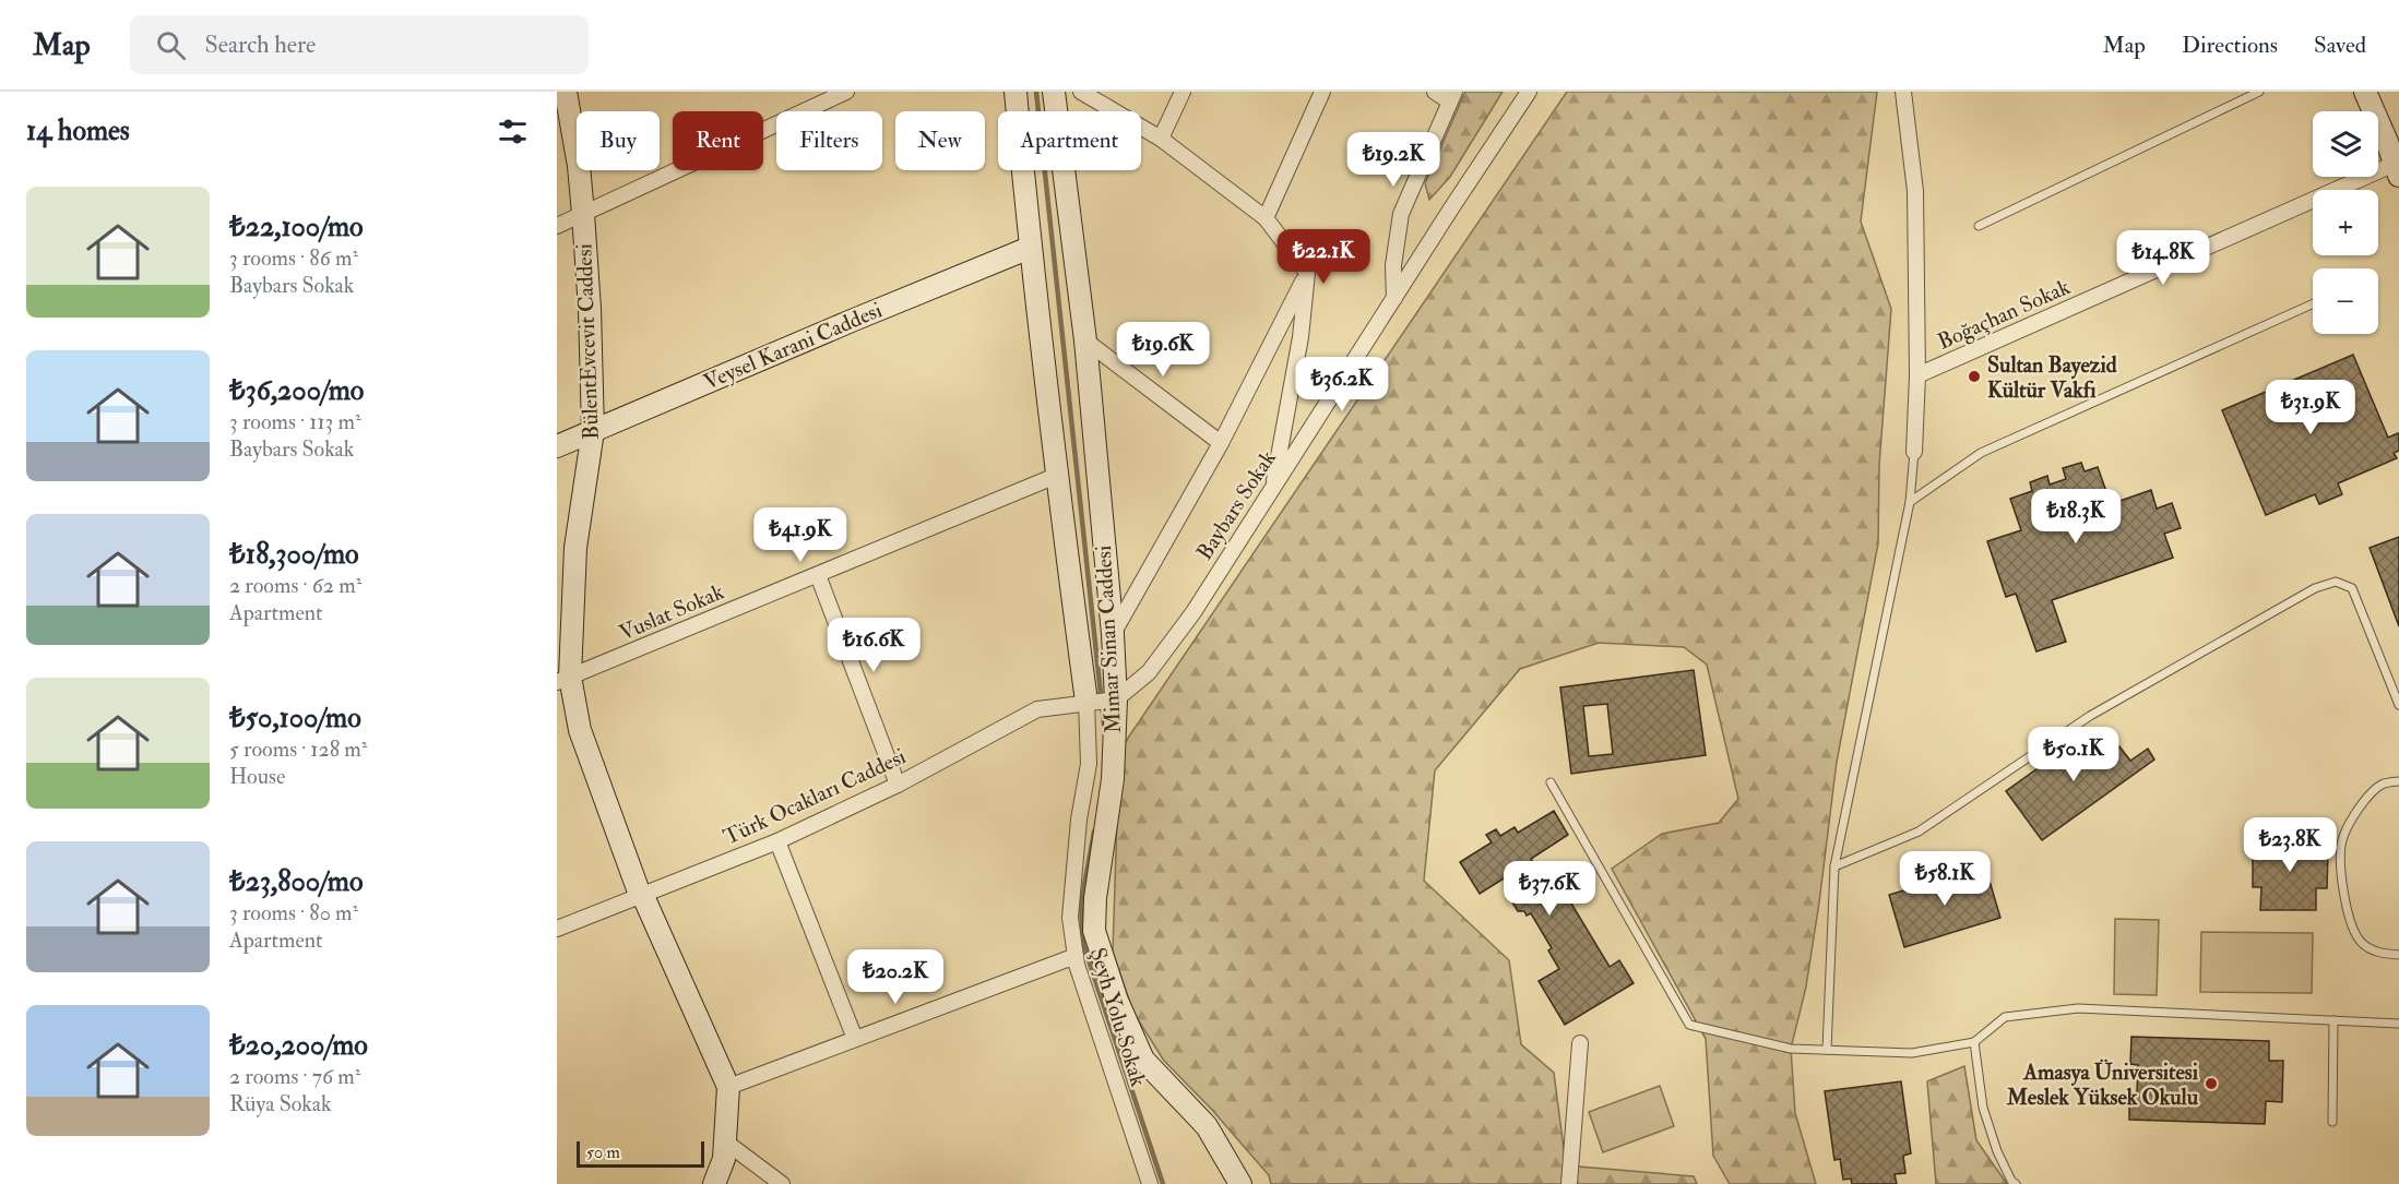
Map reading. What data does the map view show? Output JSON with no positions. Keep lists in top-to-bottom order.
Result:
{
  "streets": {
    "street": [
      "Boğaçhan Sokak",
      "BülentEvcevit Caddesi",
      "Veysel Karani Caddesi",
      "Baybars Sokak",
      "Vuslat Sokak",
      "Mimar Sinan Caddesi",
      "Türk Ocakları Caddesi",
      "Şeyh Yolu Sokak"
    ]
  },
  "crossings": [
    ["BülentEvcevit Caddesi", "Veysel Karani Caddesi"],
    ["BülentEvcevit Caddesi", "Vuslat Sokak"],
    ["BülentEvcevit Caddesi", "Türk Ocakları Caddesi"],
    ["Veysel Karani Caddesi", "Mimar Sinan Caddesi"],
    ["Baybars Sokak", "Mimar Sinan Caddesi"],
    ["Baybars Sokak", "Türk Ocakları Caddesi"],
    ["Vuslat Sokak", "Mimar Sinan Caddesi"],
    ["Mimar Sinan Caddesi", "Türk Ocakları Caddesi"],
    ["Mimar Sinan Caddesi", "Şeyh Yolu Sokak"],
    ["Türk Ocakları Caddesi", "Şeyh Yolu Sokak"]
  ],
  "places": ["Sultan Bayezid Kültür Vakfı", "Amasya Üniversitesi Meslek Yüksek Okulu"],
  "scale_bar": "50 m",
  "page": {
    "header": "Map",
    "search": "Search here",
    "nav": ["Map", "Directions", "Saved"],
    "heading": "14 homes",
    "map_buttons": ["+", "−"],
    "chip": [
      "Buy",
      "Rent",
      "Filters",
      "New",
      "Apartment"
    ],
    "price": [
      "₺19.2K",
      "₺22.1K",
      "₺14.8K",
      "₺19.6K",
      "₺36.2K",
      "₺31.9K",
      "₺18.3K",
      "₺41.9K",
      "₺16.6K",
      "₺50.1K",
      "₺23.8K",
      "₺58.1K",
      "₺37.6K",
      "₺20.2K"
    ],
    "list": [
      {
        "name": "₺22,100/mo",
        "note": "3 rooms · 86 m² · Baybars Sokak"
      },
      {
        "name": "₺36,200/mo",
        "note": "3 rooms · 113 m² · Baybars Sokak"
      },
      {
        "name": "₺18,300/mo",
        "note": "2 rooms · 62 m² · Apartment"
      },
      {
        "name": "₺50,100/mo",
        "note": "5 rooms · 128 m² · House"
      },
      {
        "name": "₺23,800/mo",
        "note": "3 rooms · 80 m² · Apartment"
      },
      {
        "name": "₺20,200/mo",
        "note": "2 rooms · 76 m² · Rüya Sokak"
      }
    ],
    "scale": "50 m"
  }
}
